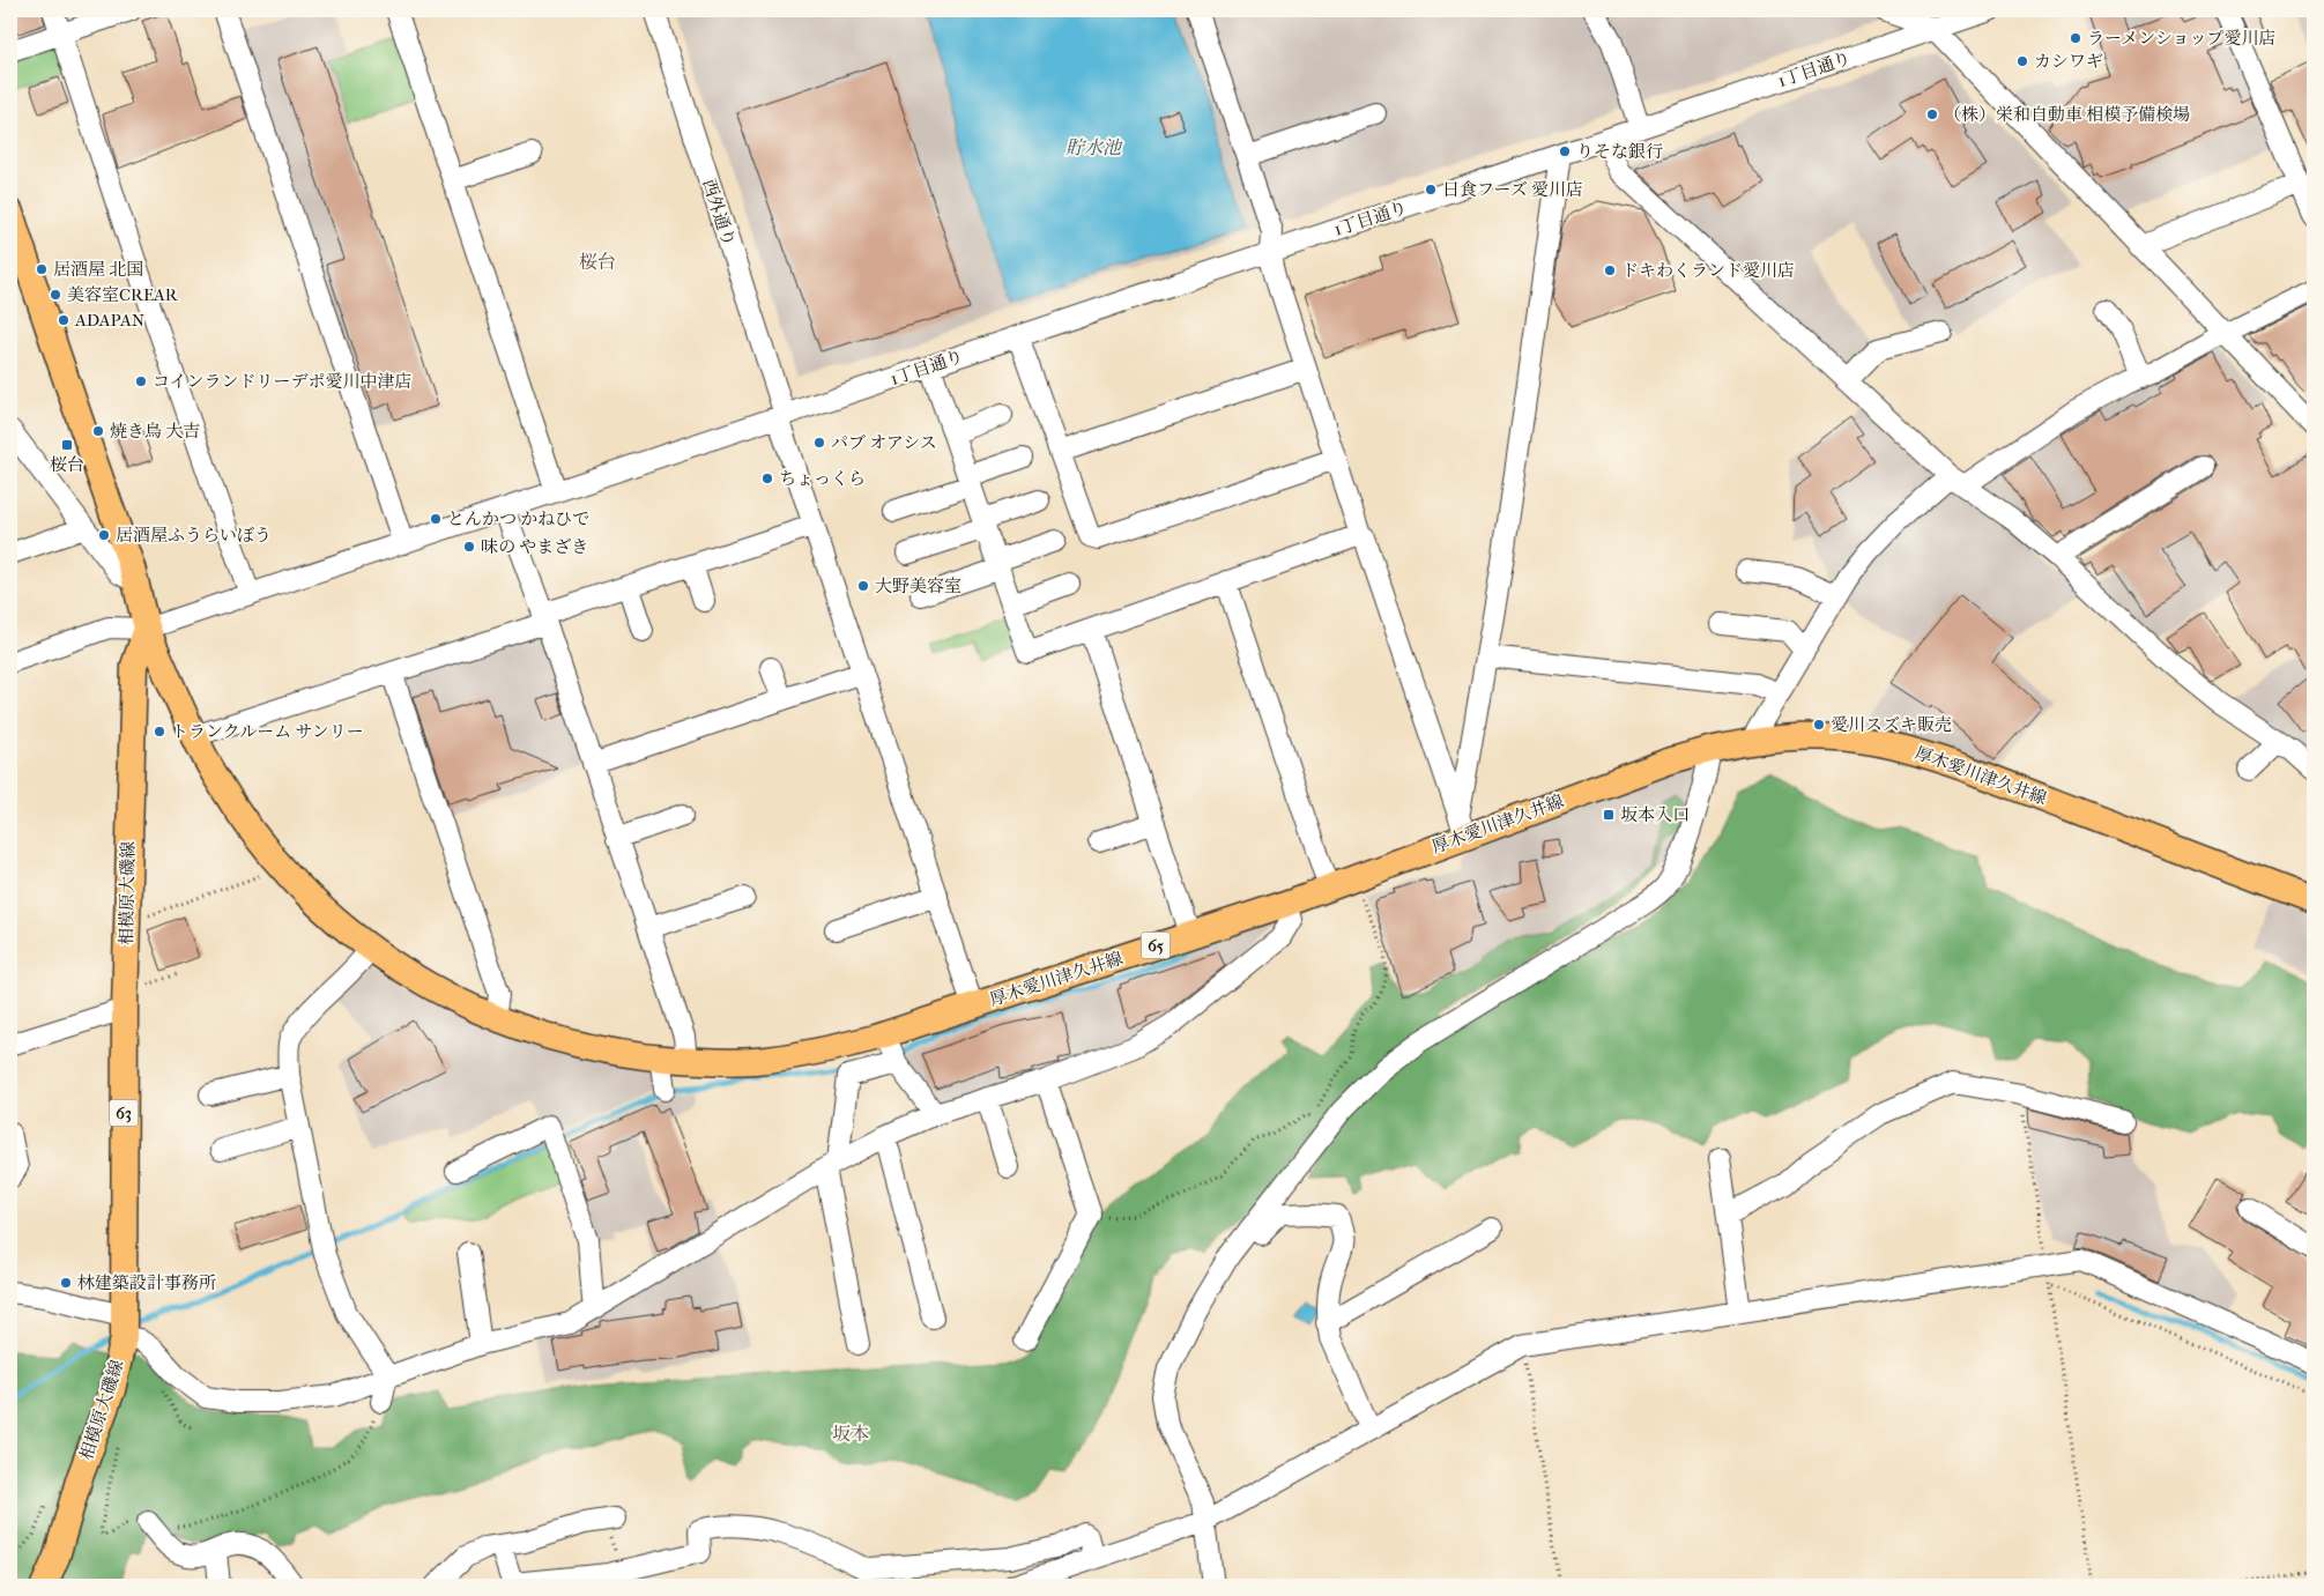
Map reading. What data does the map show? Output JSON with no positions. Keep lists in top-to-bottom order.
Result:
{
  "streets": {
    "main road": [
      "厚木愛川津久井線",
      "相模原大磯線",
      "65",
      "63"
    ],
    "street": ["1丁目通り", "西外通り"]
  },
  "crossings": [
    ["1丁目通り", "西外通り"],
    ["1丁目通り", "厚木愛川津久井線"],
    ["1丁目通り", "相模原大磯線"],
    ["西外通り", "厚木愛川津久井線"],
    ["厚木愛川津久井線", "相模原大磯線"]
  ],
  "districts": ["桜台", "坂本"],
  "water": ["貯水池"],
  "places": {
    "other": [
      "ラーメンショップ愛川店",
      "カシワギ",
      "（株）栄和自動車 相模予備検場",
      "りそな銀行",
      "日食フーズ 愛川店",
      "居酒屋 北国",
      "ドキわくランド愛川店",
      "美容室CREAR",
      "ADAPAN",
      "コインランドリーデポ愛川中津店",
      "焼き鳥 大吉",
      "パブ オアシス",
      "ちょっくら",
      "とんかつ かねひで",
      "居酒屋ふうらいぼう",
      "味の やまざき",
      "大野美容室",
      "愛川スズキ販売",
      "トランクルーム サンリー",
      "林建築設計事務所"
    ],
    "transit": ["桜台", "坂本入口"]
  }
}
